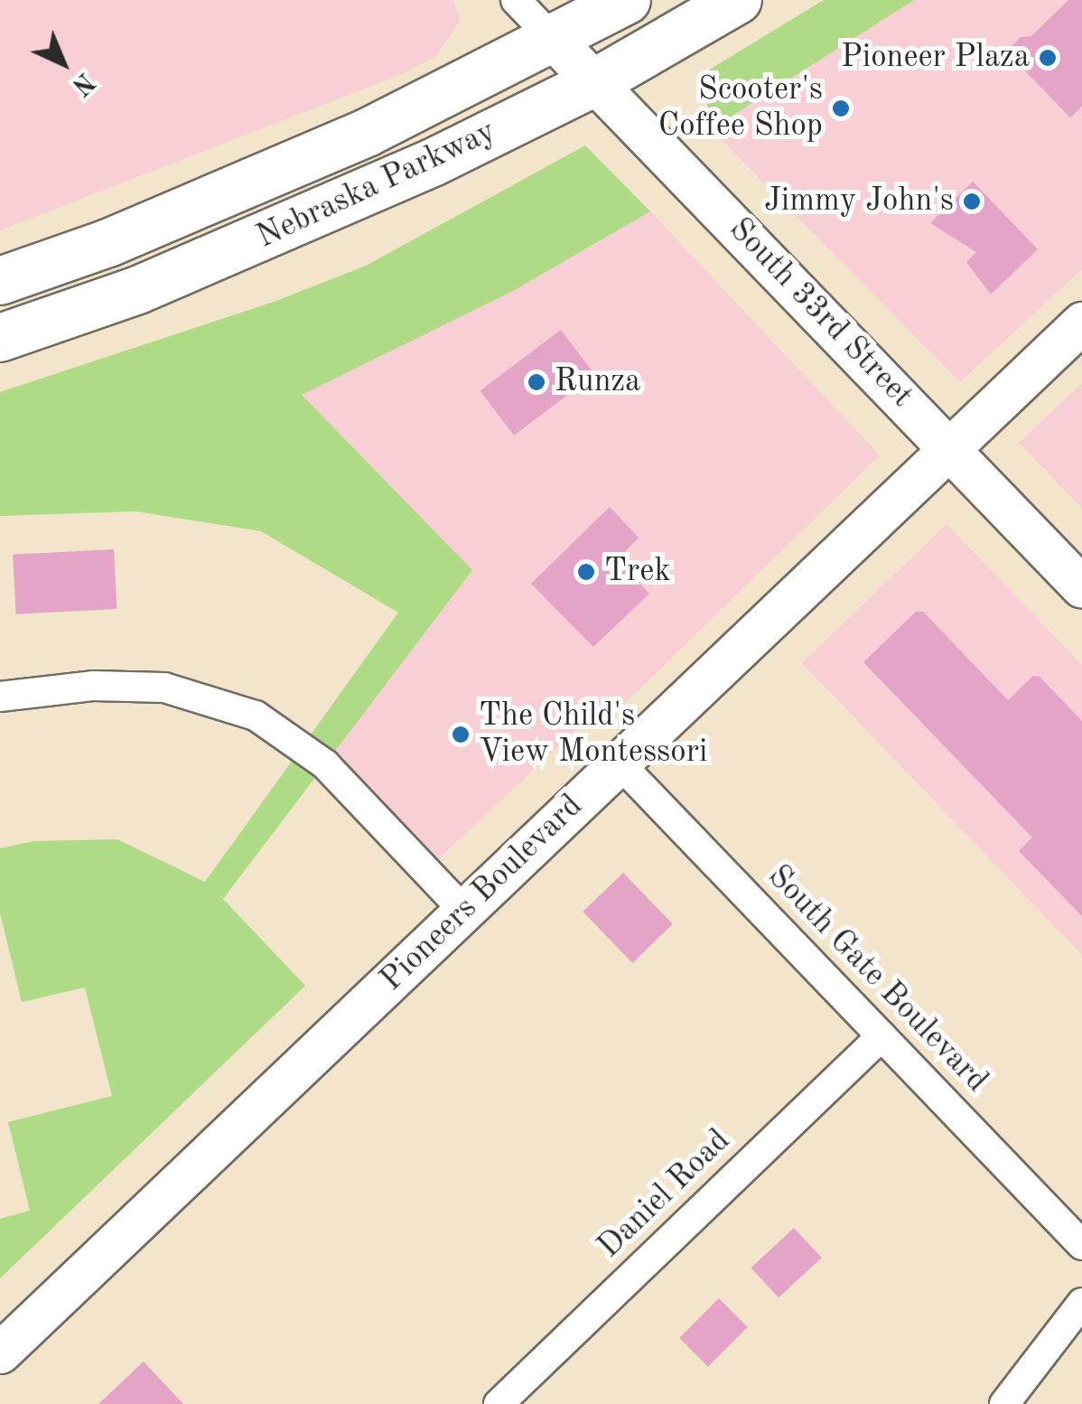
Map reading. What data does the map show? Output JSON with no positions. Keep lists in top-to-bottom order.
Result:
{
  "streets": {
    "main road": ["Nebraska Parkway", "South 33rd Street", "Pioneers Boulevard"],
    "street": ["South Gate Boulevard", "Daniel Road"]
  },
  "crossings": [
    ["Nebraska Parkway", "South 33rd Street"],
    ["South 33rd Street", "Pioneers Boulevard"],
    ["Pioneers Boulevard", "South Gate Boulevard"],
    ["South Gate Boulevard", "Daniel Road"]
  ],
  "places": [
    "Pioneer Plaza",
    "Scooter's Coffee Shop",
    "Jimmy John's",
    "Runza",
    "Trek",
    "The Child's View Montessori"
  ],
  "north": "bottom right"
}
